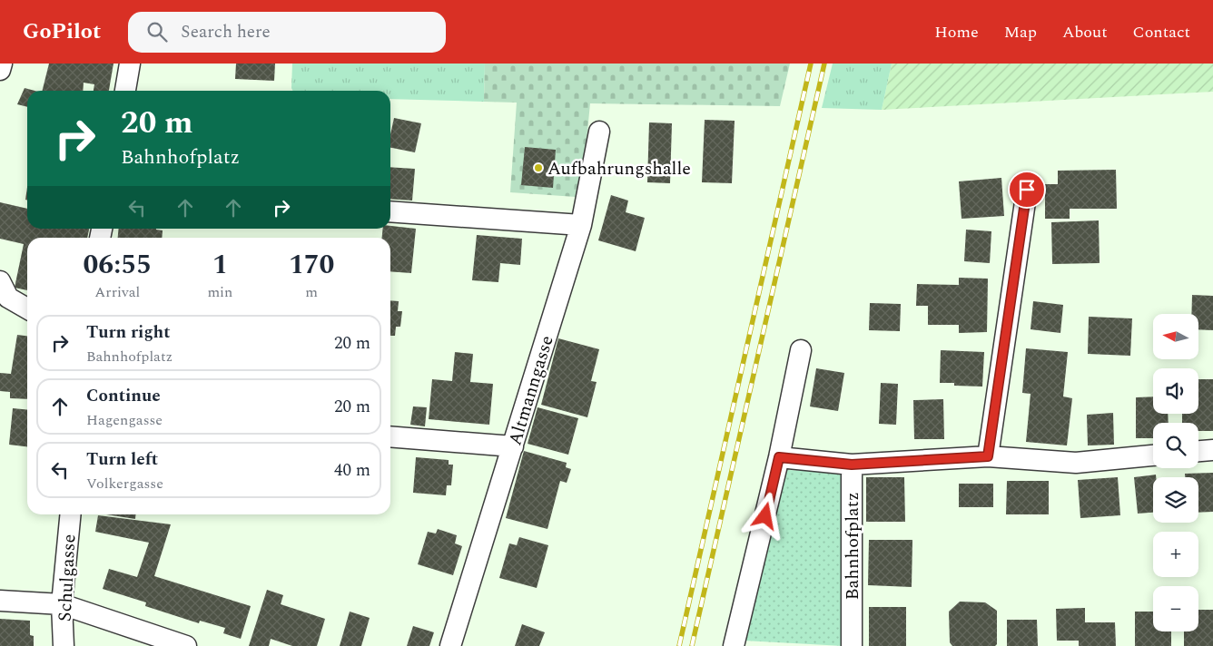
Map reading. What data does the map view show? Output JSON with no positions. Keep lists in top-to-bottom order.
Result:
{
  "streets": {
    "street": ["Altmanngasse", "Bahnhofplatz", "Schulgasse"]
  },
  "places": ["Aufbahrungshalle"],
  "north": "left",
  "page": {
    "header": "GoPilot",
    "search": "Search here",
    "nav": [
      "Home",
      "Map",
      "About",
      "Contact"
    ],
    "turn": ["20 m", "Bahnhofplatz"],
    "eta": [
      "06:55",
      "Arrival",
      "1",
      "min",
      "170",
      "m"
    ],
    "map_buttons": ["+", "−"],
    "list": [
      {
        "name": "Turn right",
        "note": "Bahnhofplatz",
        "value": "20 m"
      },
      {
        "name": "Continue",
        "note": "Hagengasse",
        "value": "20 m"
      },
      {
        "name": "Turn left",
        "note": "Volkergasse",
        "value": "40 m"
      }
    ]
  }
}
